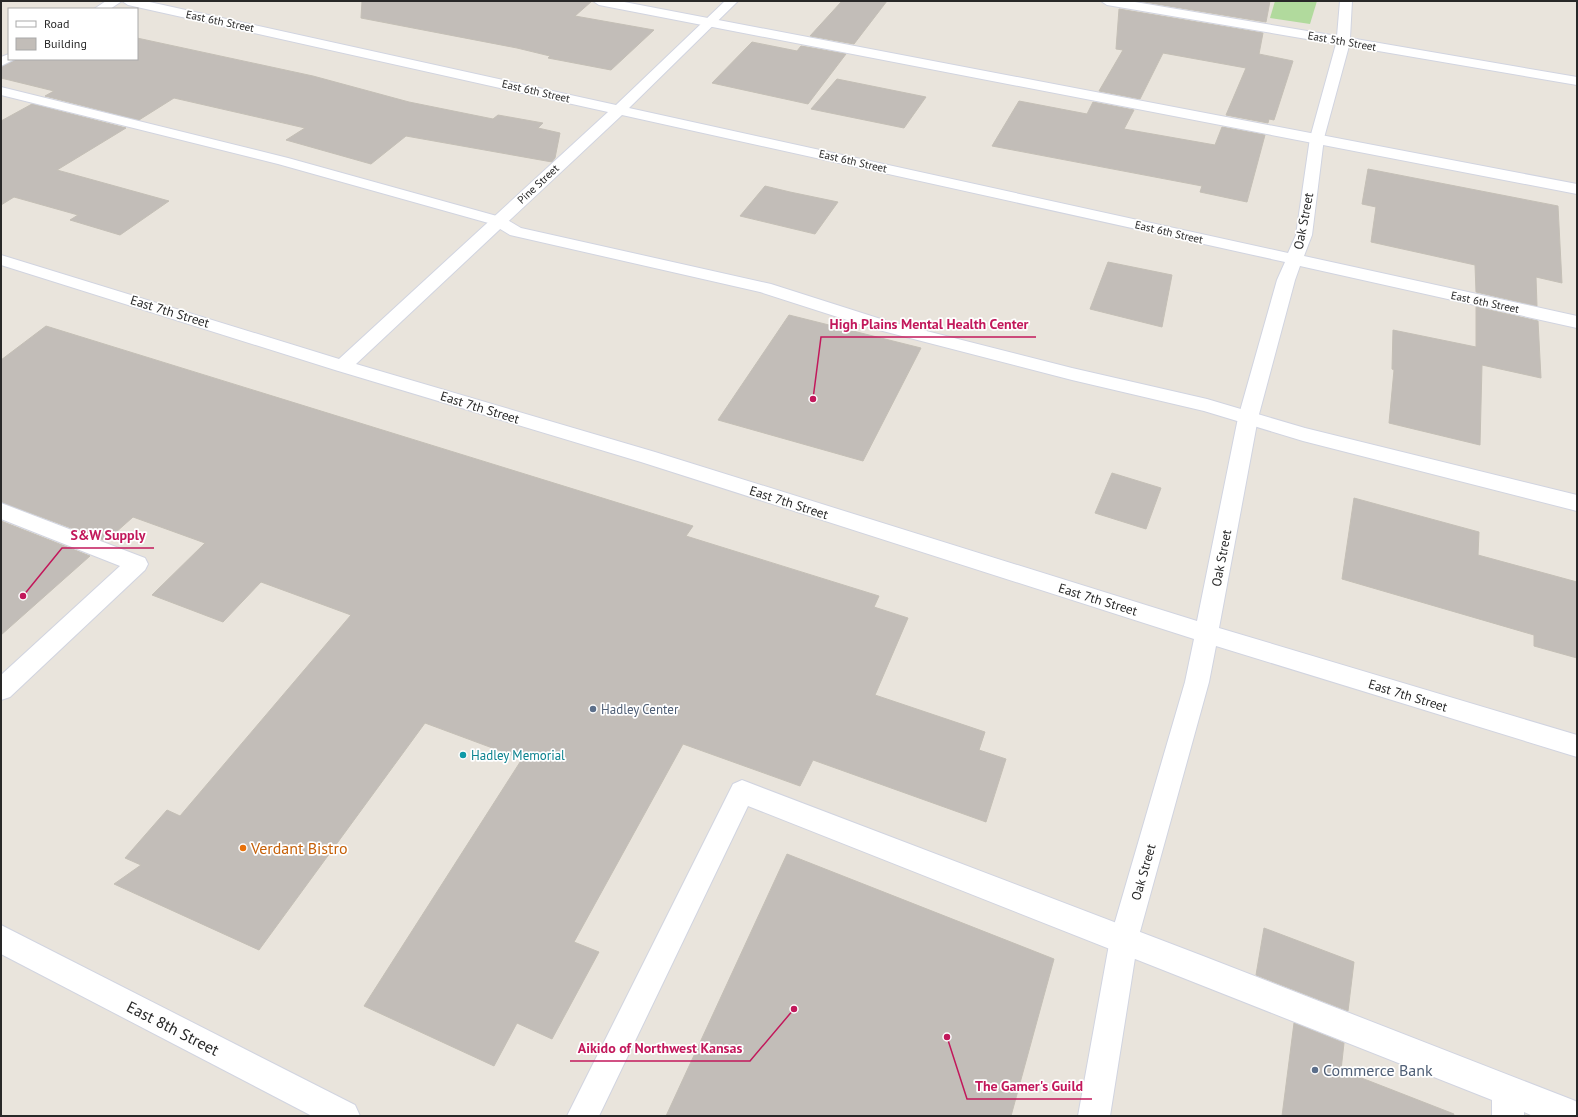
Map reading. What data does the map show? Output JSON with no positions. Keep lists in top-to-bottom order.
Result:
{
  "streets": {
    "street": [
      "East 6th Street",
      "East 5th Street",
      "Pine Street",
      "Oak Street",
      "East 7th Street",
      "East 8th Street"
    ]
  },
  "crossings": [
    ["East 6th Street", "Pine Street"],
    ["East 6th Street", "Oak Street"],
    ["East 5th Street", "Oak Street"],
    ["Pine Street", "East 7th Street"],
    ["Oak Street", "East 7th Street"]
  ],
  "places": [
    "High Plains Mental Health Center",
    "S&W Supply",
    "Hadley Center",
    "Hadley Memorial",
    "Verdant Bistro",
    "Aikido of Northwest Kansas",
    "The Gamer's Guild",
    "Commerce Bank"
  ],
  "legend": ["Road", "Building"]
}
